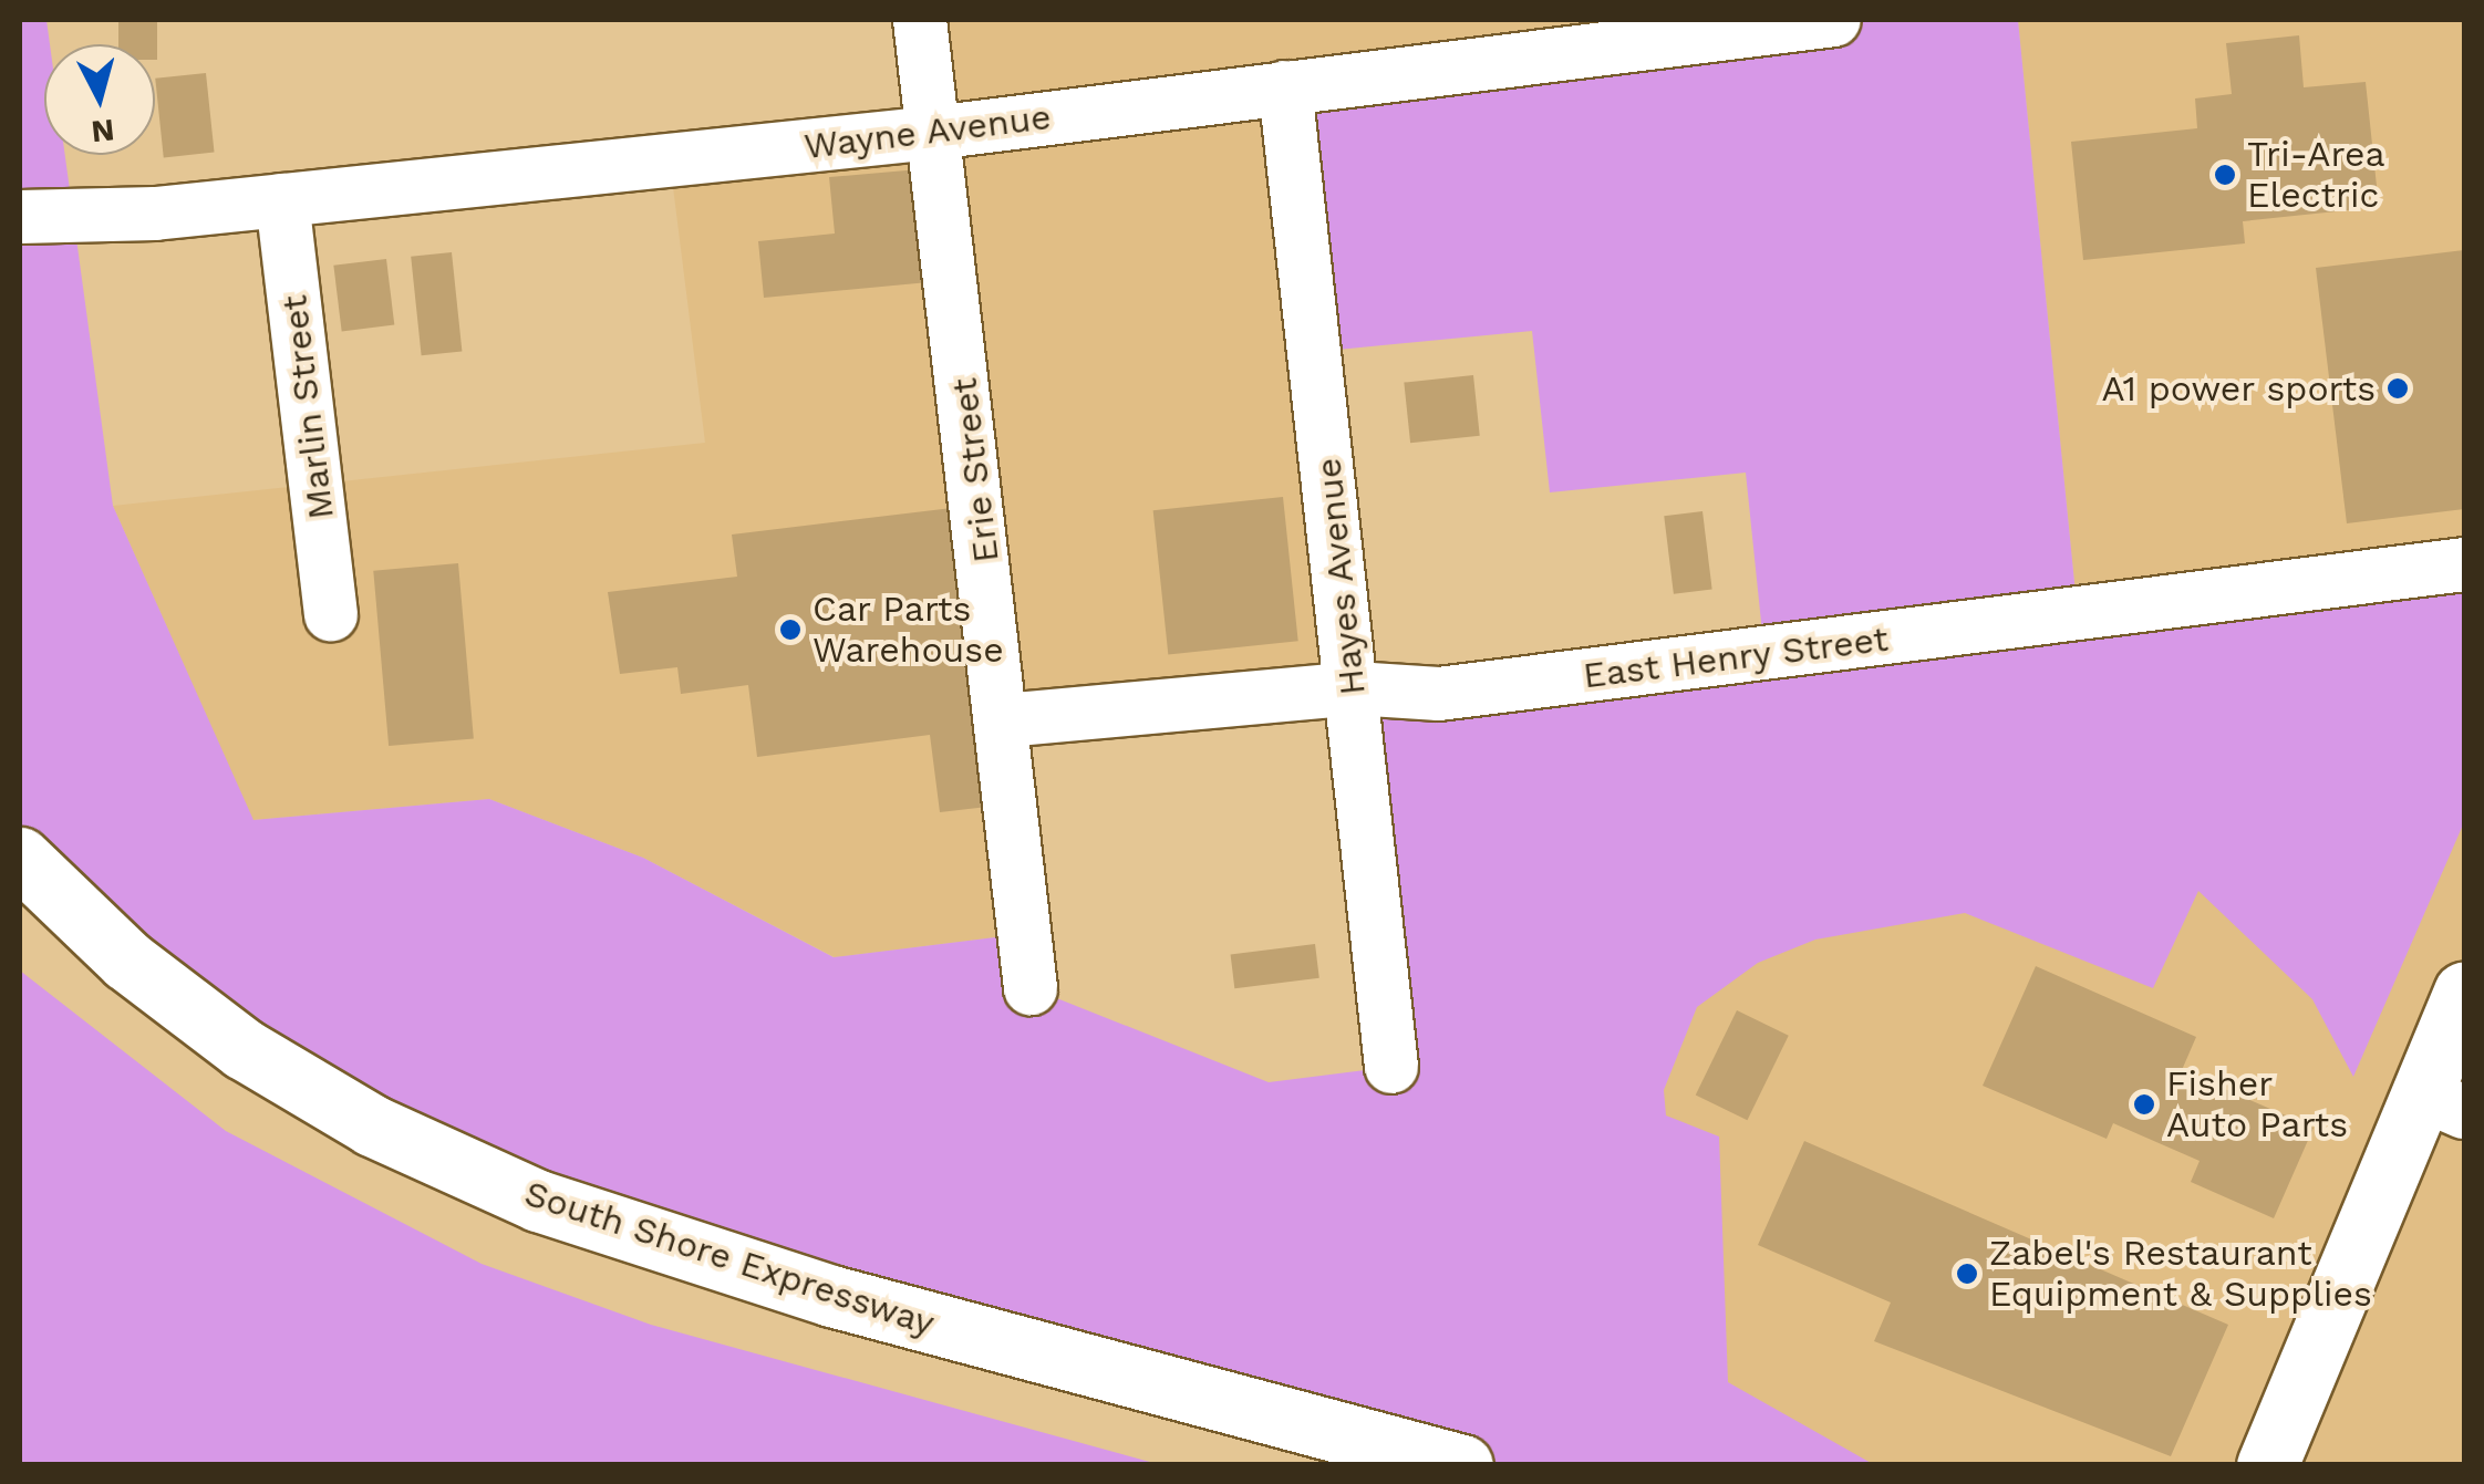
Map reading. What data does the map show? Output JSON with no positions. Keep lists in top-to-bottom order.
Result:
{
  "streets": {
    "main road": ["South Shore Expressway"],
    "street": [
      "Wayne Avenue",
      "Marlin Street",
      "Erie Street",
      "Hayes Avenue",
      "East Henry Street"
    ]
  },
  "crossings": [
    ["Wayne Avenue", "Marlin Street"],
    ["Wayne Avenue", "Erie Street"],
    ["Wayne Avenue", "Hayes Avenue"],
    ["Erie Street", "East Henry Street"],
    ["Hayes Avenue", "East Henry Street"]
  ],
  "places": [
    "Tri-Area Electric",
    "A1 power sports",
    "Car Parts Warehouse",
    "Fisher Auto Parts",
    "Zabel's Restaurant Equipment & Supplies"
  ],
  "north": "bottom"
}
